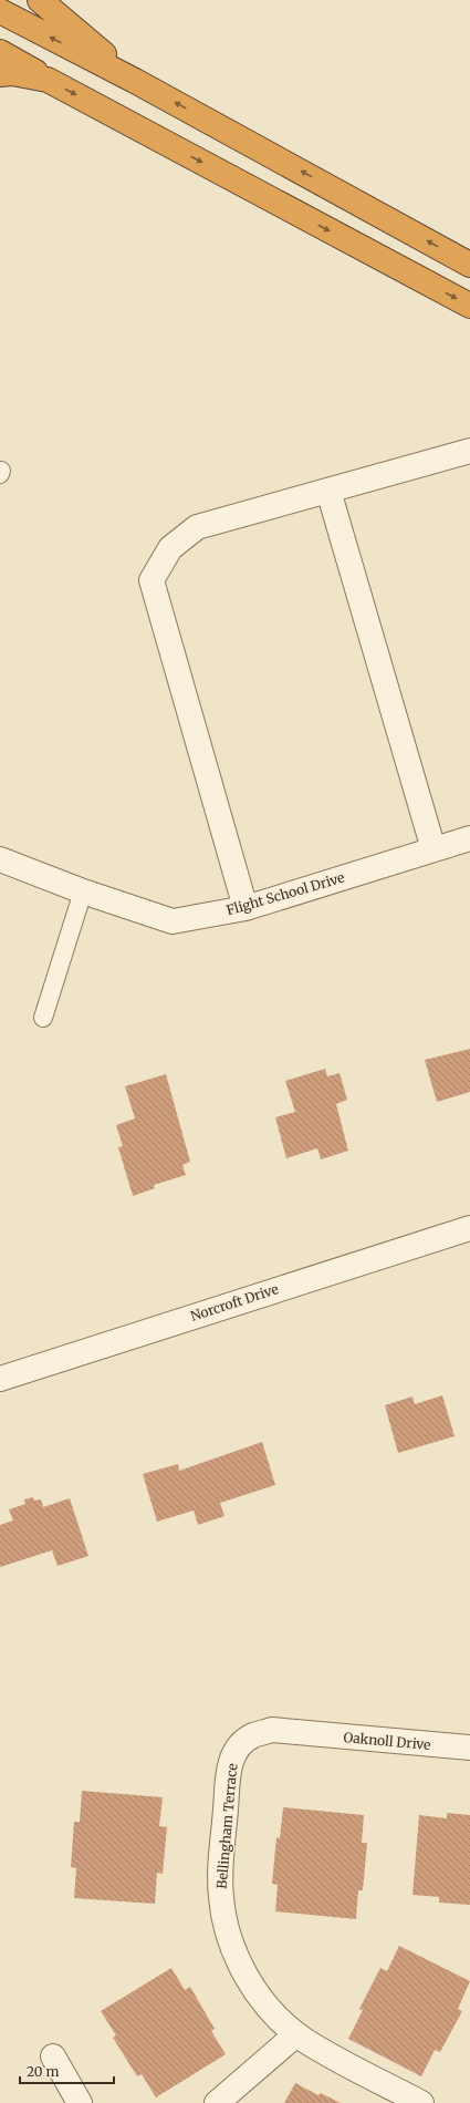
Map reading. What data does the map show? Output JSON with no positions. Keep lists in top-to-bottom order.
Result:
{
  "streets": {
    "street": [
      "Flight School Drive",
      "Norcroft Drive",
      "Oaknoll Drive",
      "Bellingham Terrace"
    ]
  },
  "crossings": [
    ["Oaknoll Drive", "Bellingham Terrace"]
  ],
  "scale_bar": "20 m"
}
